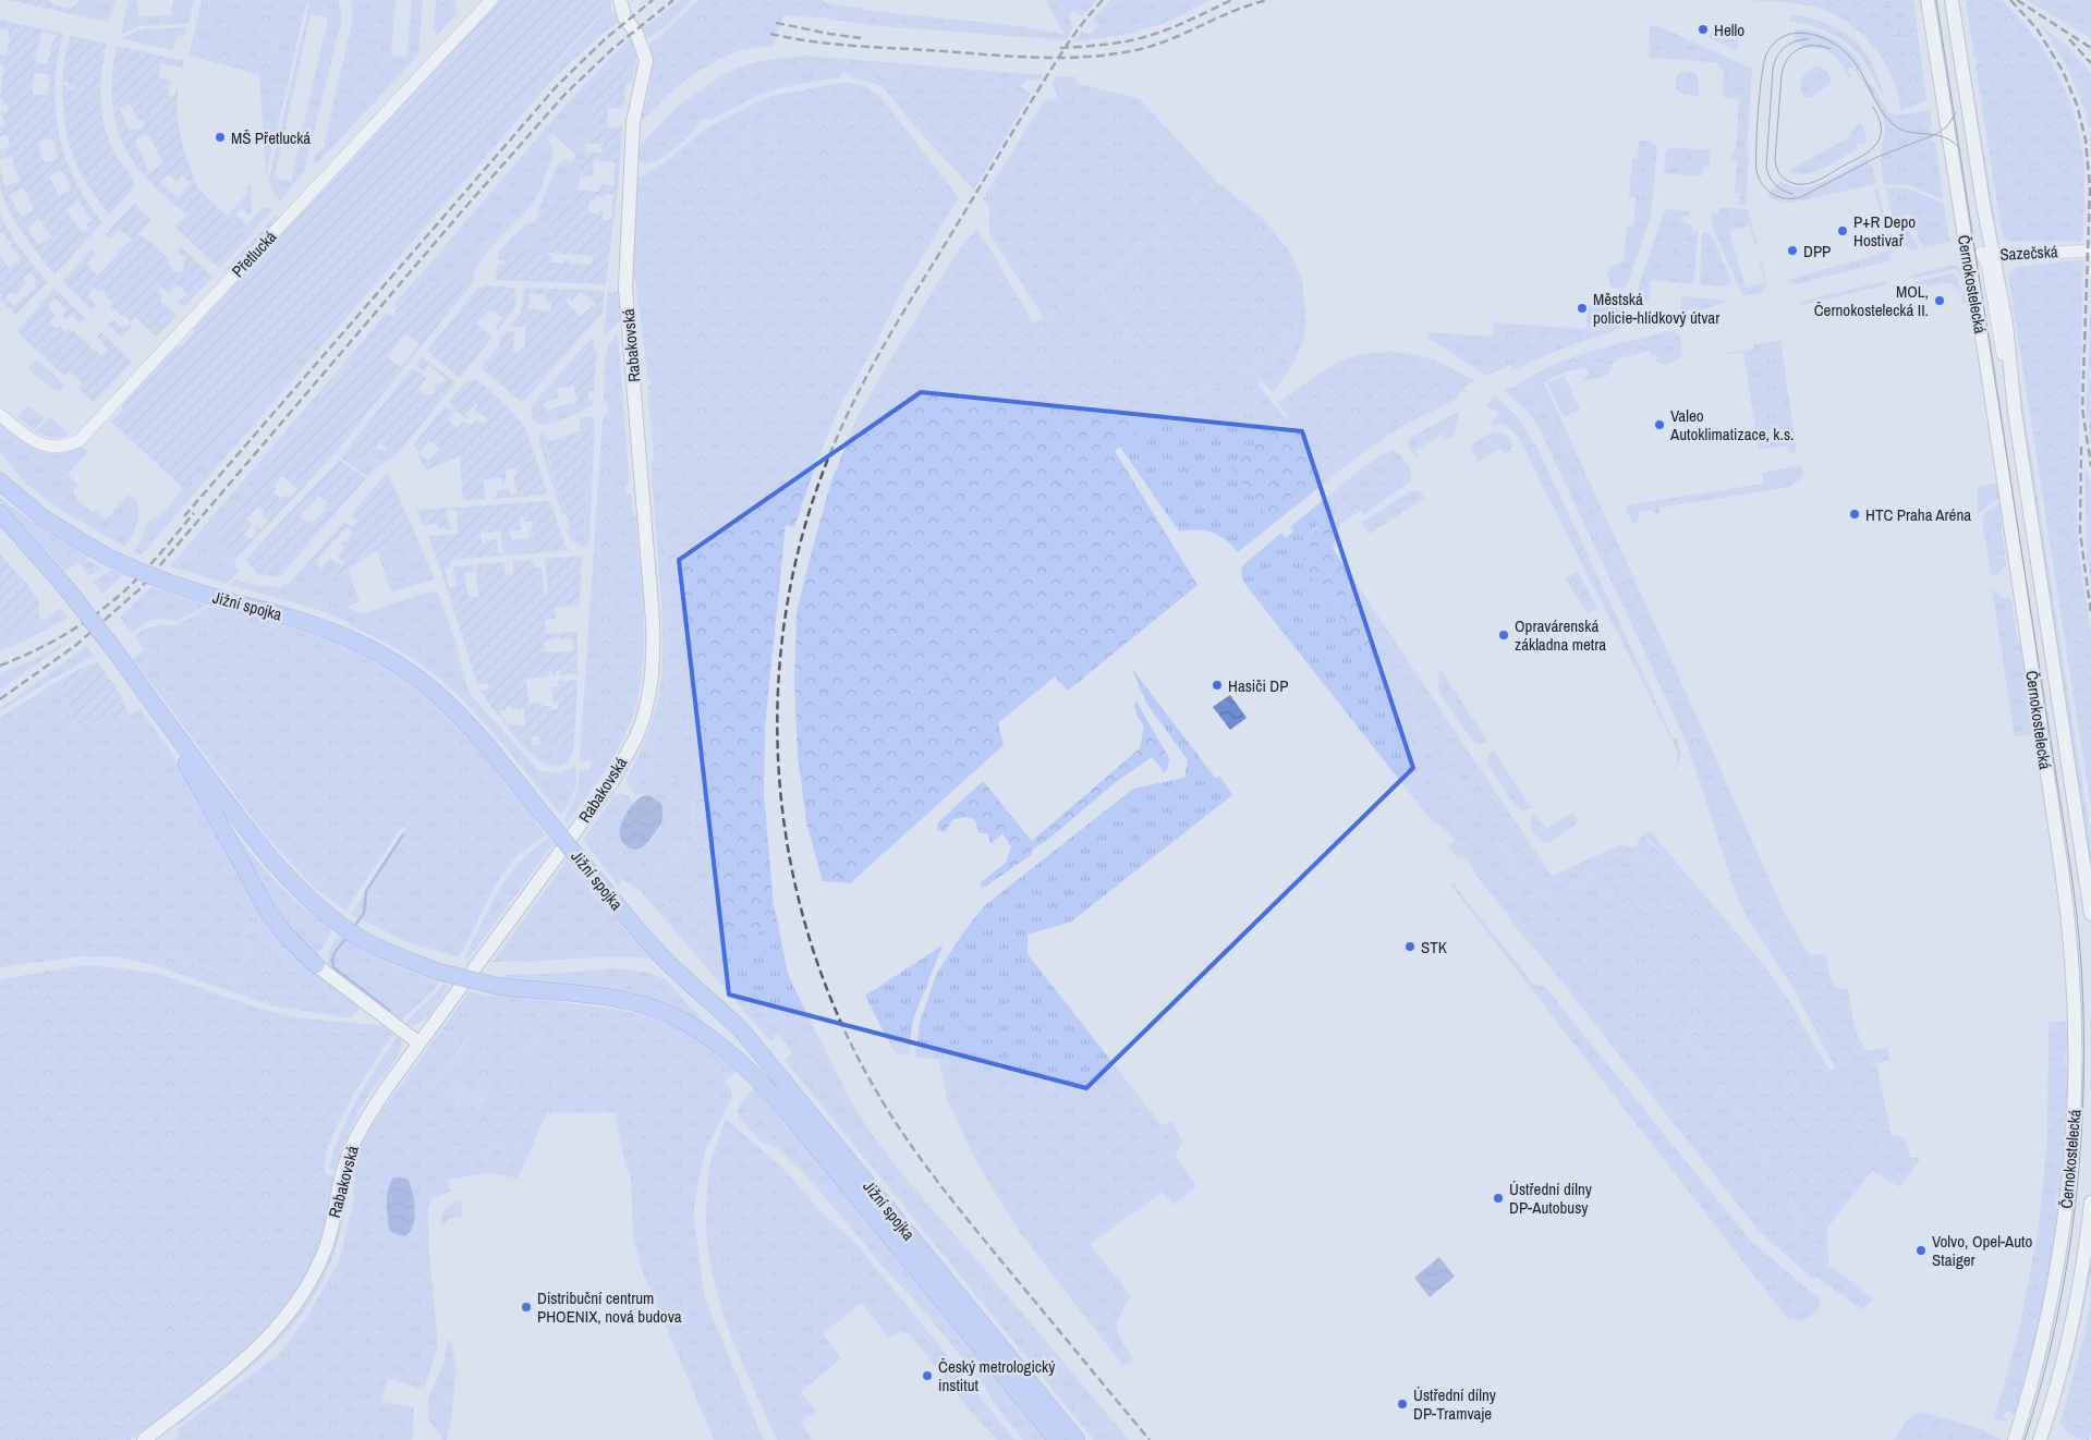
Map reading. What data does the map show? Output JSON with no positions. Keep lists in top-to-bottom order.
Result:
{
  "streets": {
    "highway": ["Jižní spojka"],
    "main road": ["Černokostelecká", "Rabakovská"],
    "street": ["Sazečská", "Přetlucká"]
  },
  "crossings": [
    ["Sazečská", "Černokostelecká"]
  ],
  "places": [
    "Hello",
    "MŠ Přetlucká",
    "P+R Depo Hostivař",
    "DPP",
    "MOL, Černokostelecká II.",
    "Městská policie-hlídkový útvar",
    "Valeo Autoklimatizace, k.s.",
    "HTC Praha Aréna",
    "Opravárenská základna metra",
    "Hasiči DP",
    "STK",
    "Ústřední dílny DP-Autobusy",
    "Volvo, Opel-Auto Staiger",
    "Distribuční centrum PHOENIX, nová budova",
    "Český metrologický institut",
    "Ústřední dílny DP-Tramvaje"
  ]
}
